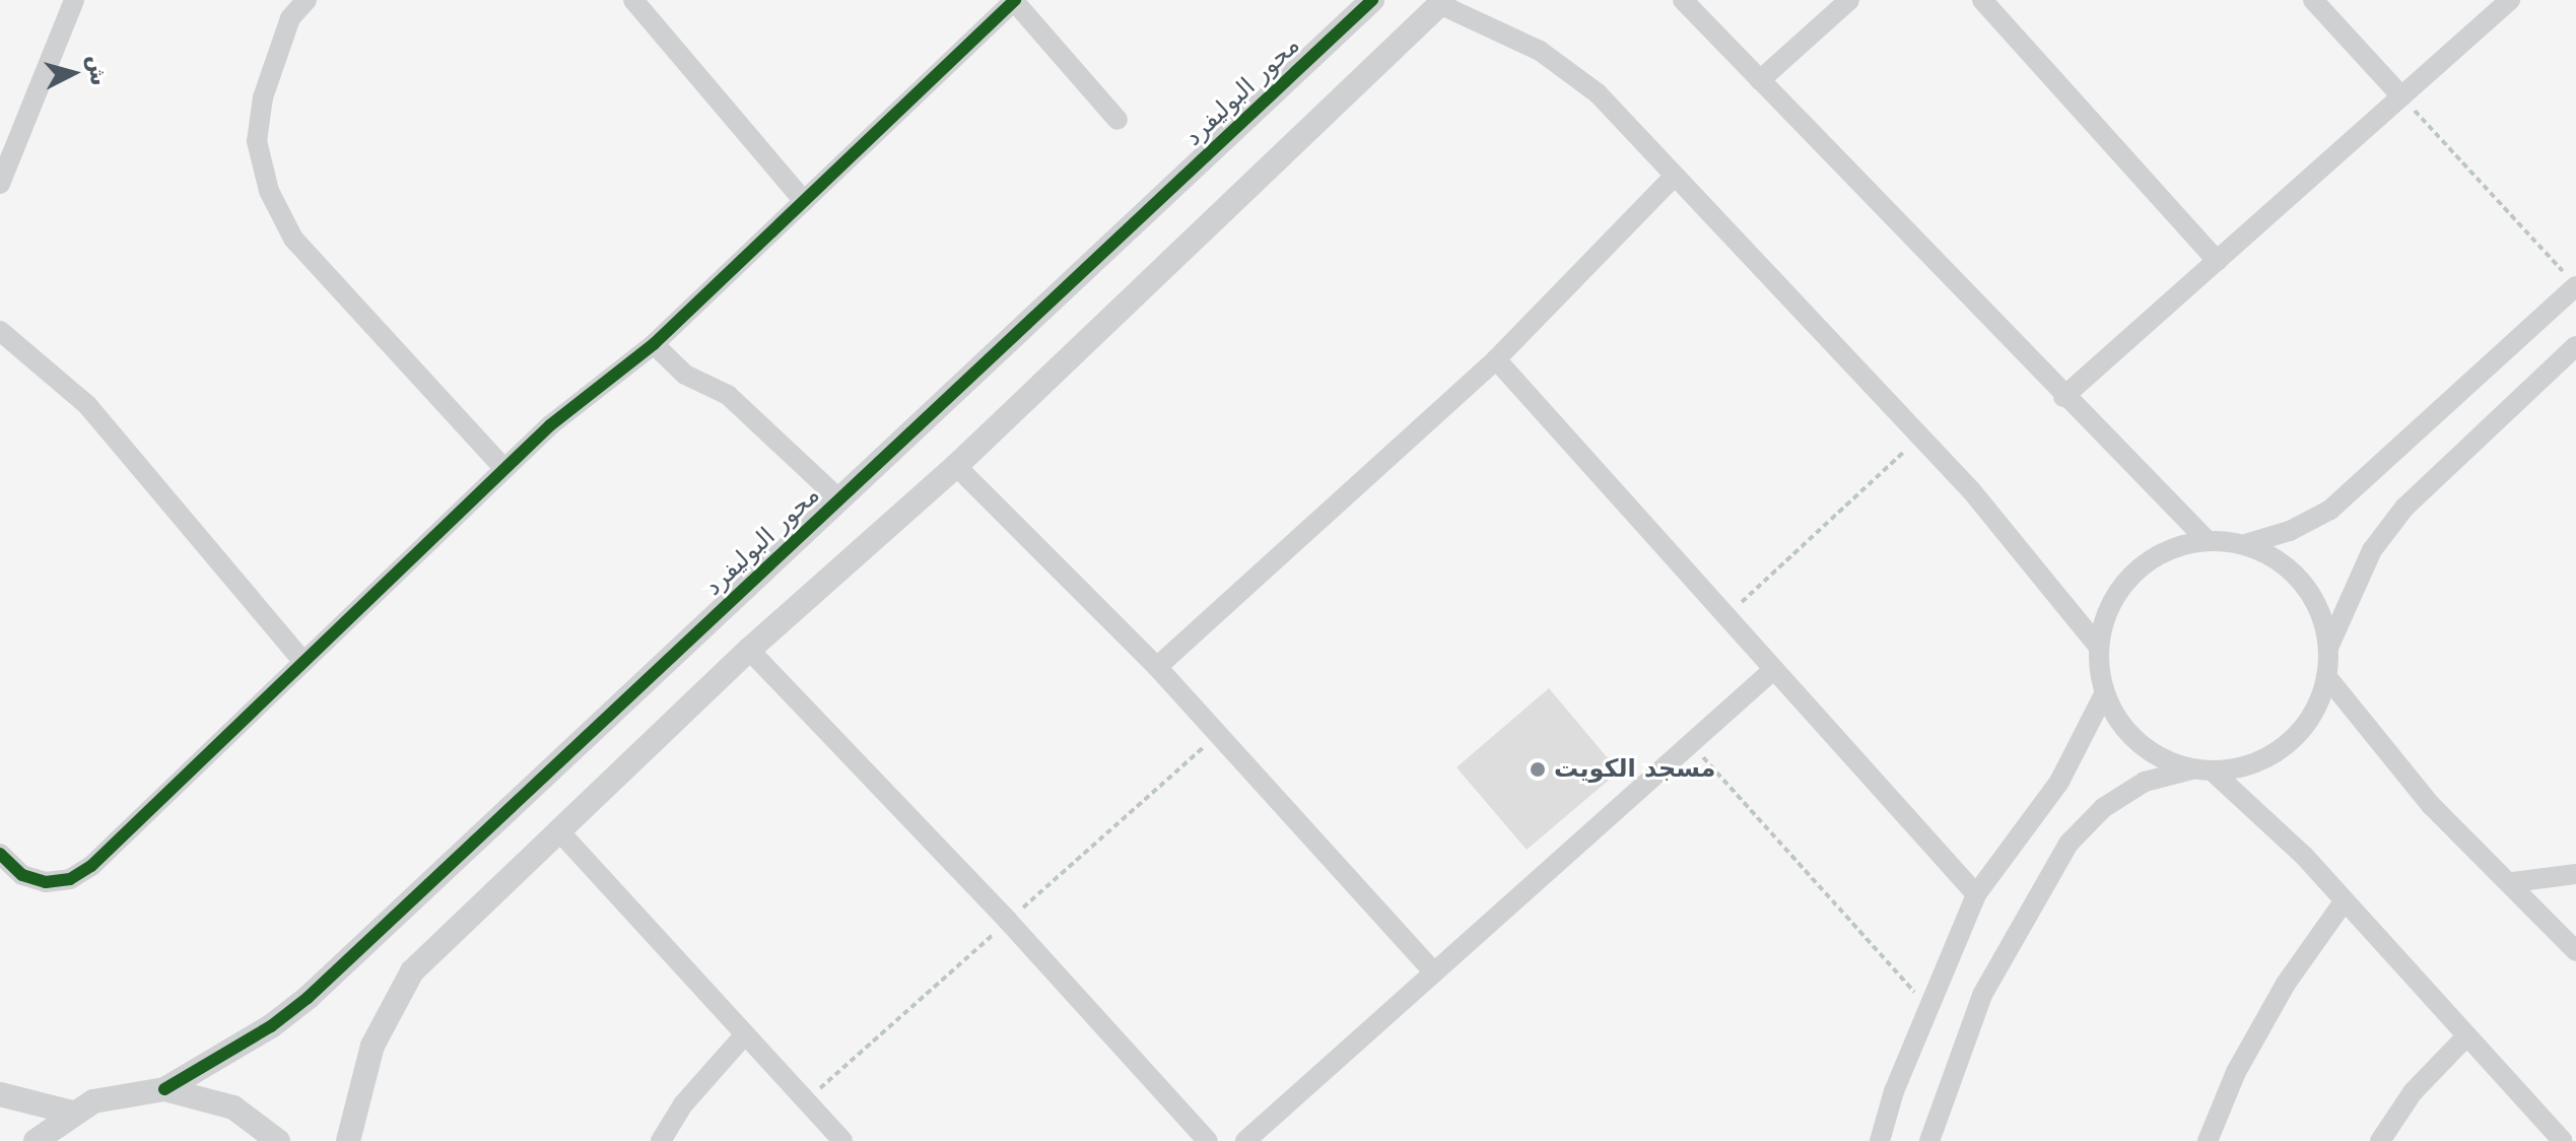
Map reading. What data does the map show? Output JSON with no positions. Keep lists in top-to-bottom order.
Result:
{
  "streets": {
    "street": ["محور البوليفرد"]
  },
  "places": ["مسجد الكويت"],
  "north": "right"
}
